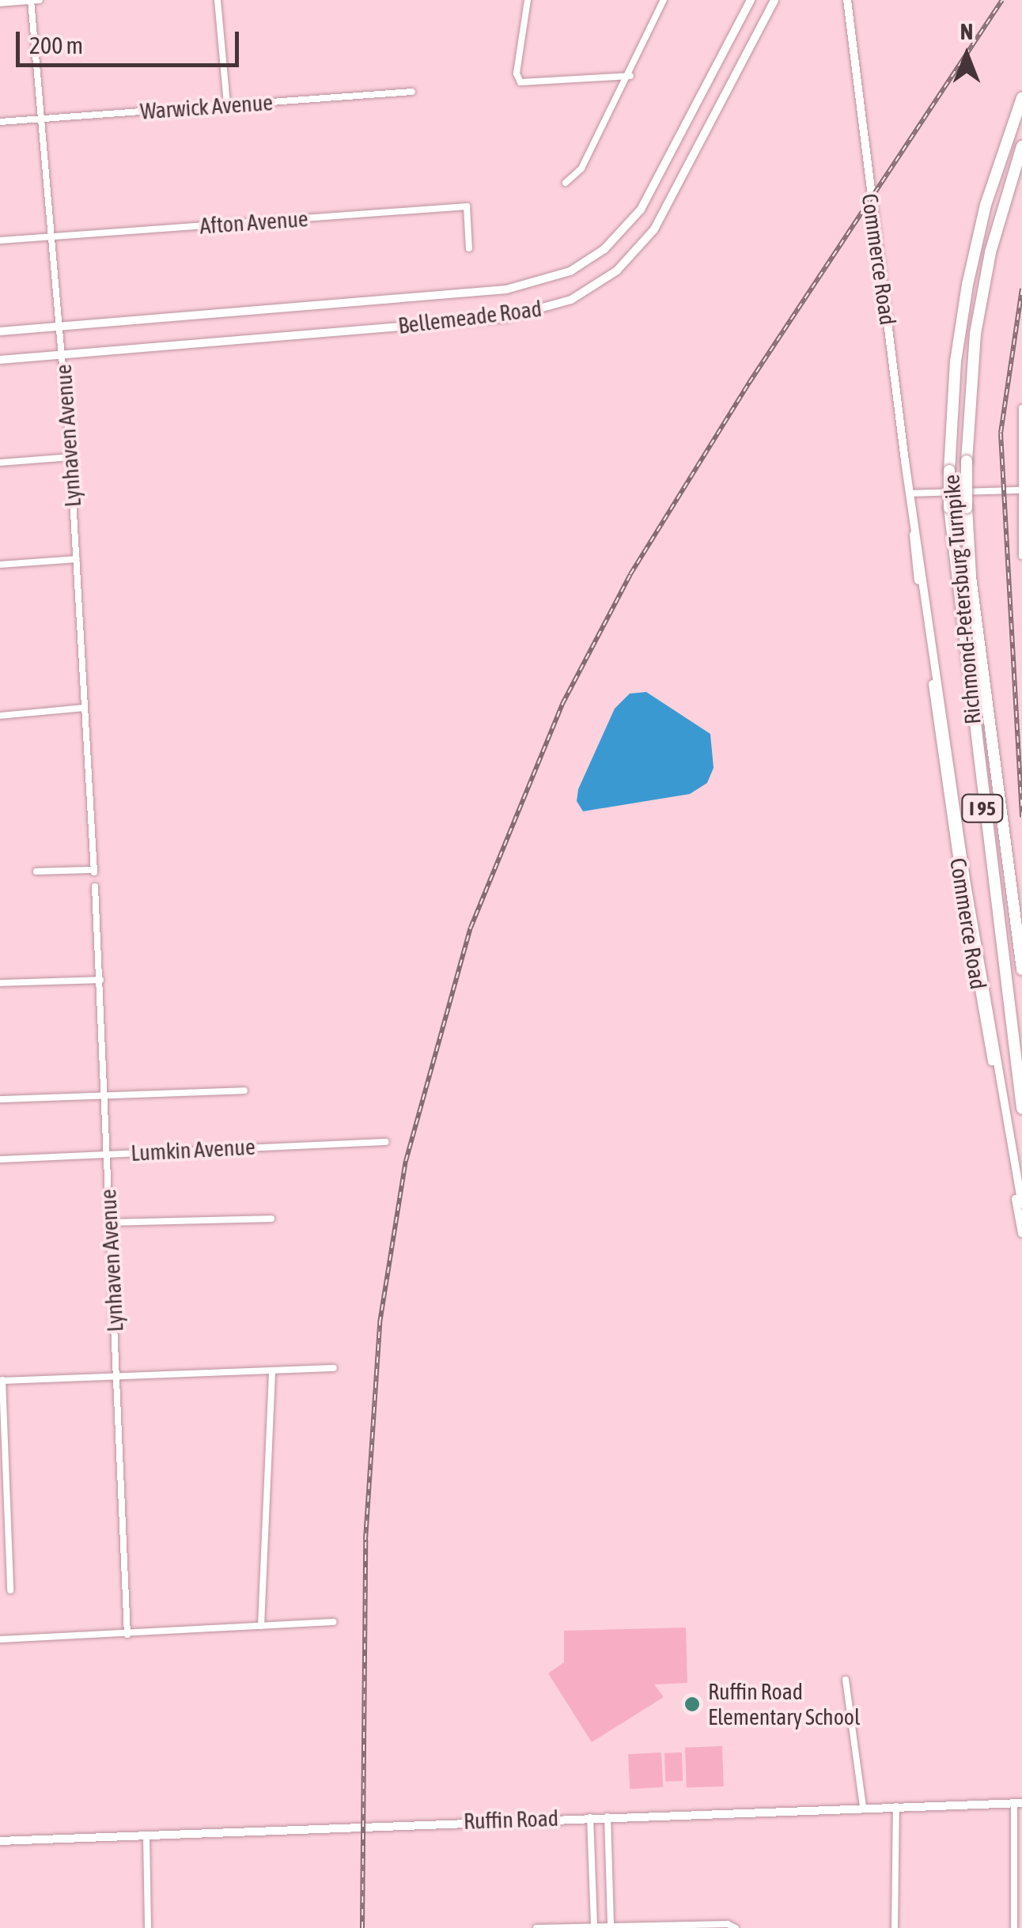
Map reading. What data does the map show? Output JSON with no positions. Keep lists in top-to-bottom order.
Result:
{
  "streets": {
    "highway": ["Richmond-Petersburg Turnpike", "I 95"],
    "main road": ["Commerce Road", "Bellemeade Road", "Ruffin Road"],
    "street": [
      "Warwick Avenue",
      "Afton Avenue",
      "Lynhaven Avenue",
      "Lumkin Avenue"
    ]
  },
  "crossings": [
    ["Warwick Avenue", "Lynhaven Avenue"],
    ["Afton Avenue", "Lynhaven Avenue"],
    ["Bellemeade Road", "Lynhaven Avenue"],
    ["Lynhaven Avenue", "Lumkin Avenue"]
  ],
  "places": ["Ruffin Road Elementary School"],
  "scale_bar": "200 m",
  "north": "top"
}
